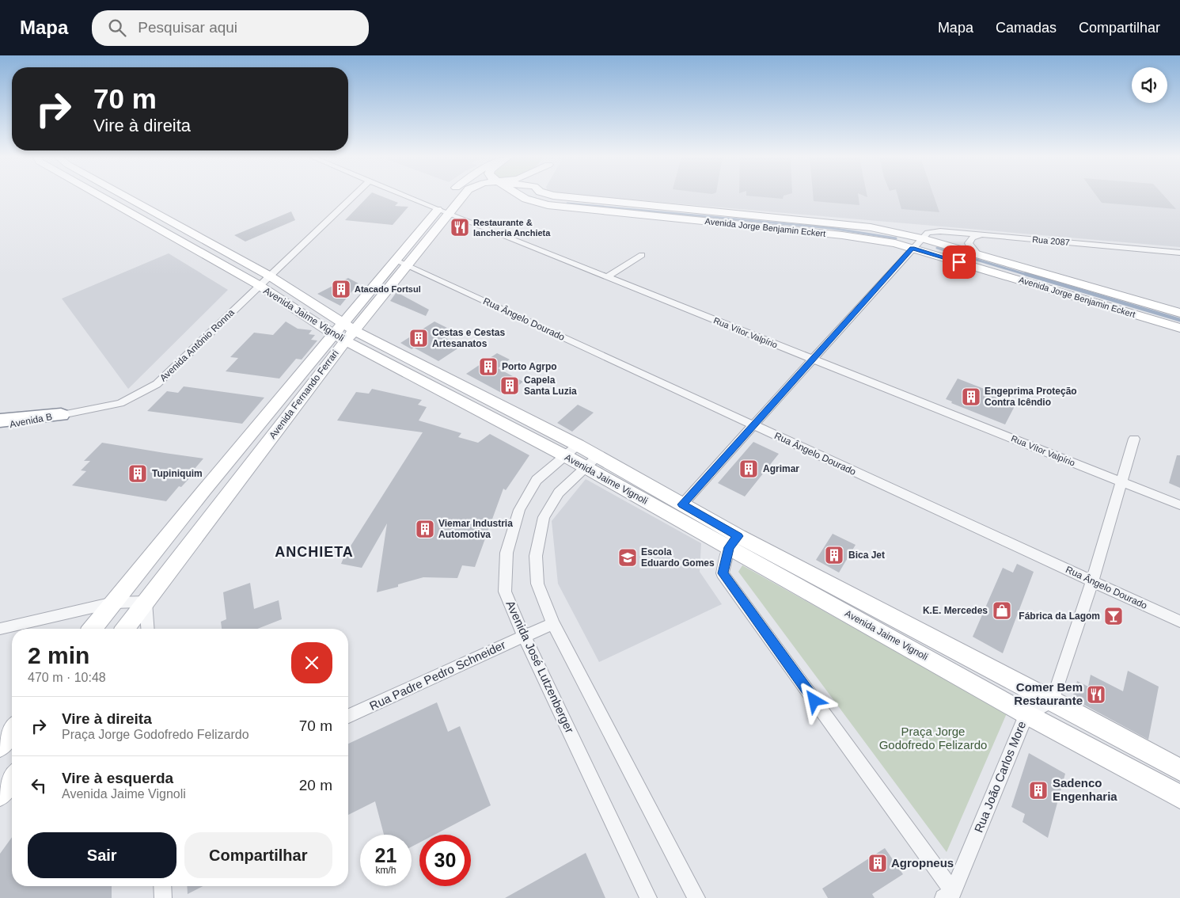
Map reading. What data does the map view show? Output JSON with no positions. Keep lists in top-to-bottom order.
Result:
{
  "streets": {
    "street": [
      "Avenida Jorge Benjamin Eckert",
      "Rua 2087",
      "Avenida Jaime Vignoli",
      "Rua Ângelo Dourado",
      "Rua Vítor Valpírio",
      "Avenida Antônio Ronna",
      "Avenida Fernando Ferrari",
      "Avenida B",
      "Avenida José Lutzenberger",
      "Rua Padre Pedro Schneider",
      "Rua João Carlos More"
    ]
  },
  "crossings": [
    ["Avenida Jorge Benjamin Eckert", "Rua 2087"],
    ["Avenida Jaime Vignoli", "Avenida Antônio Ronna"],
    ["Avenida Jaime Vignoli", "Avenida Fernando Ferrari"],
    ["Avenida Jaime Vignoli", "Avenida José Lutzenberger"],
    ["Avenida Jaime Vignoli", "Rua João Carlos More"],
    ["Rua Ângelo Dourado", "Avenida Fernando Ferrari"],
    ["Rua Vítor Valpírio", "Avenida Fernando Ferrari"],
    ["Avenida Antônio Ronna", "Avenida B"],
    ["Avenida José Lutzenberger", "Rua Padre Pedro Schneider"]
  ],
  "districts": ["ANCHIETA"],
  "parks": ["Praça Jorge Godofredo Felizardo"],
  "places": {
    "restaurant": ["Restaurante & lancheria Anchieta", "Comer Bem Restaurante"],
    "building": [
      "Atacado Fortsul",
      "Cestas e Cestas Artesanatos",
      "Porto Agrpo",
      "Capela Santa Luzia",
      "Engeprima Proteção Contra Icêndio",
      "Agrimar",
      "Tupiniquim",
      "Viemar Industria Automotiva",
      "Bica Jet",
      "Sadenco Engenharia",
      "Agropneus"
    ],
    "school or university": ["Escola Eduardo Gomes"],
    "shop": ["K.E. Mercedes"],
    "bar": ["Fábrica da Lagom"]
  },
  "page": {
    "header": "Mapa",
    "search": "Pesquisar aqui",
    "nav": ["Mapa", "Camadas", "Compartilhar"],
    "turn": ["70 m", "Vire à direita"],
    "heading": ["2 min", "470 m · 10:48"],
    "list": [
      {
        "name": "Vire à direita",
        "note": "Praça Jorge Godofredo Felizardo",
        "value": "70 m"
      },
      {
        "name": "Vire à esquerda",
        "note": "Avenida Jaime Vignoli",
        "value": "20 m"
      }
    ],
    "buttons": ["Sair", "Compartilhar"],
    "speed": "21 km/h",
    "limit": "30"
  }
}
